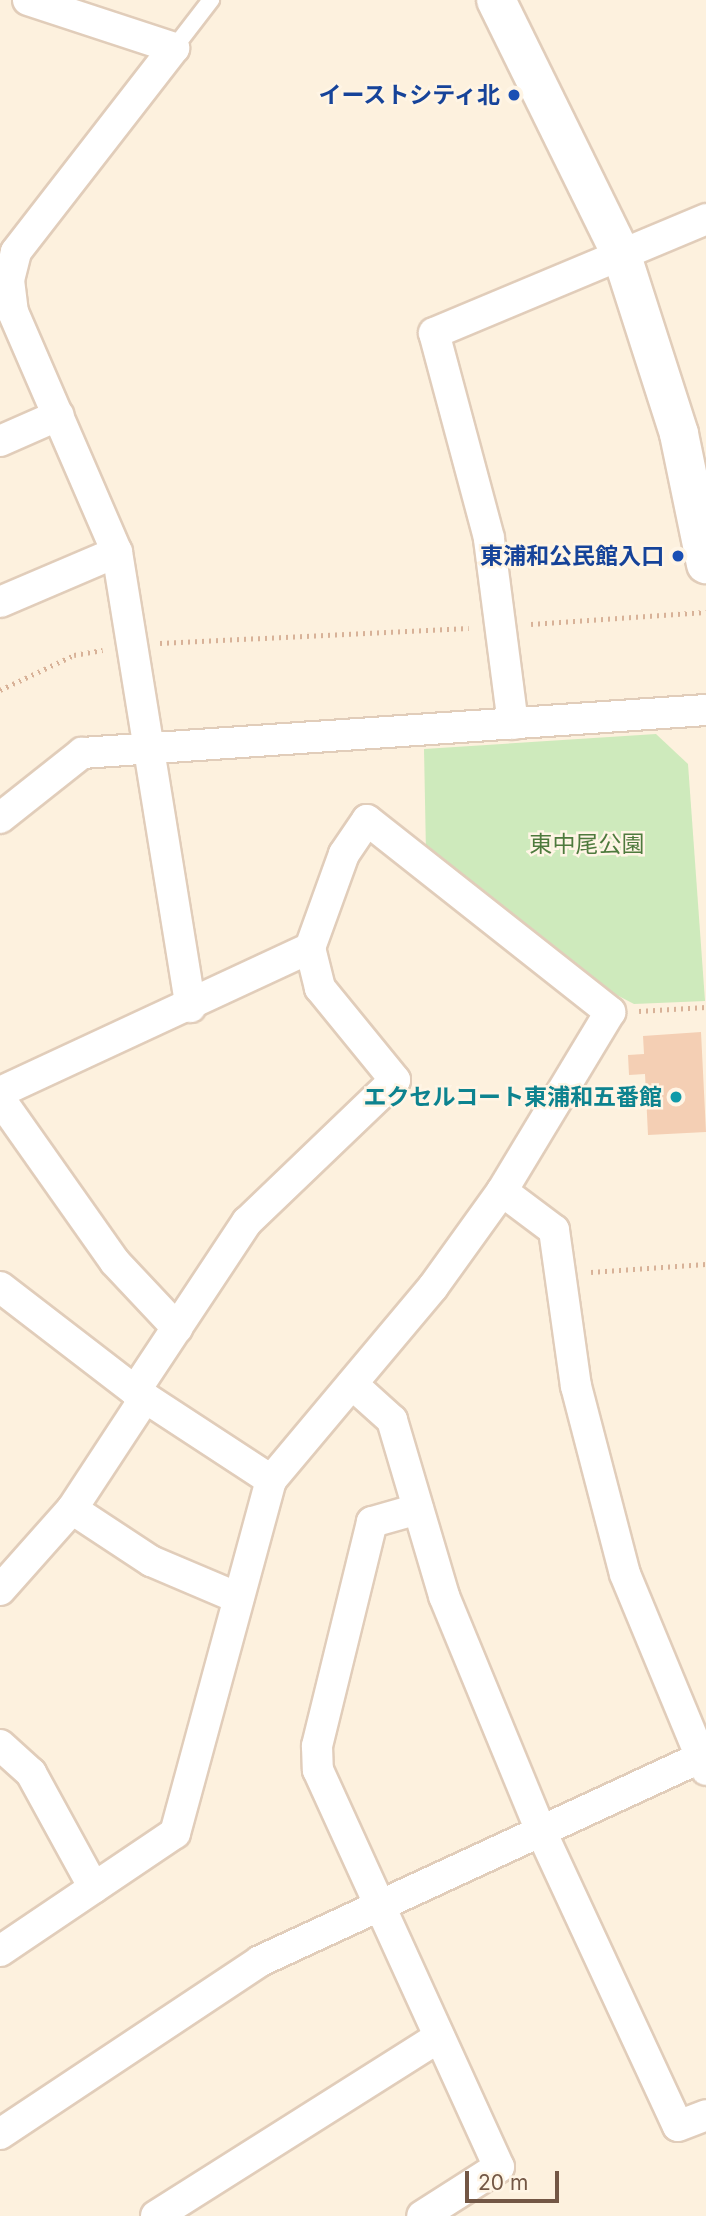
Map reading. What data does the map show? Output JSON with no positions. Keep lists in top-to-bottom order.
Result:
{
  "parks": ["東中尾公園"],
  "places": ["イーストシティ北", "東浦和公民館入口", "エクセルコート東浦和五番館"],
  "scale_bar": "20 m"
}
